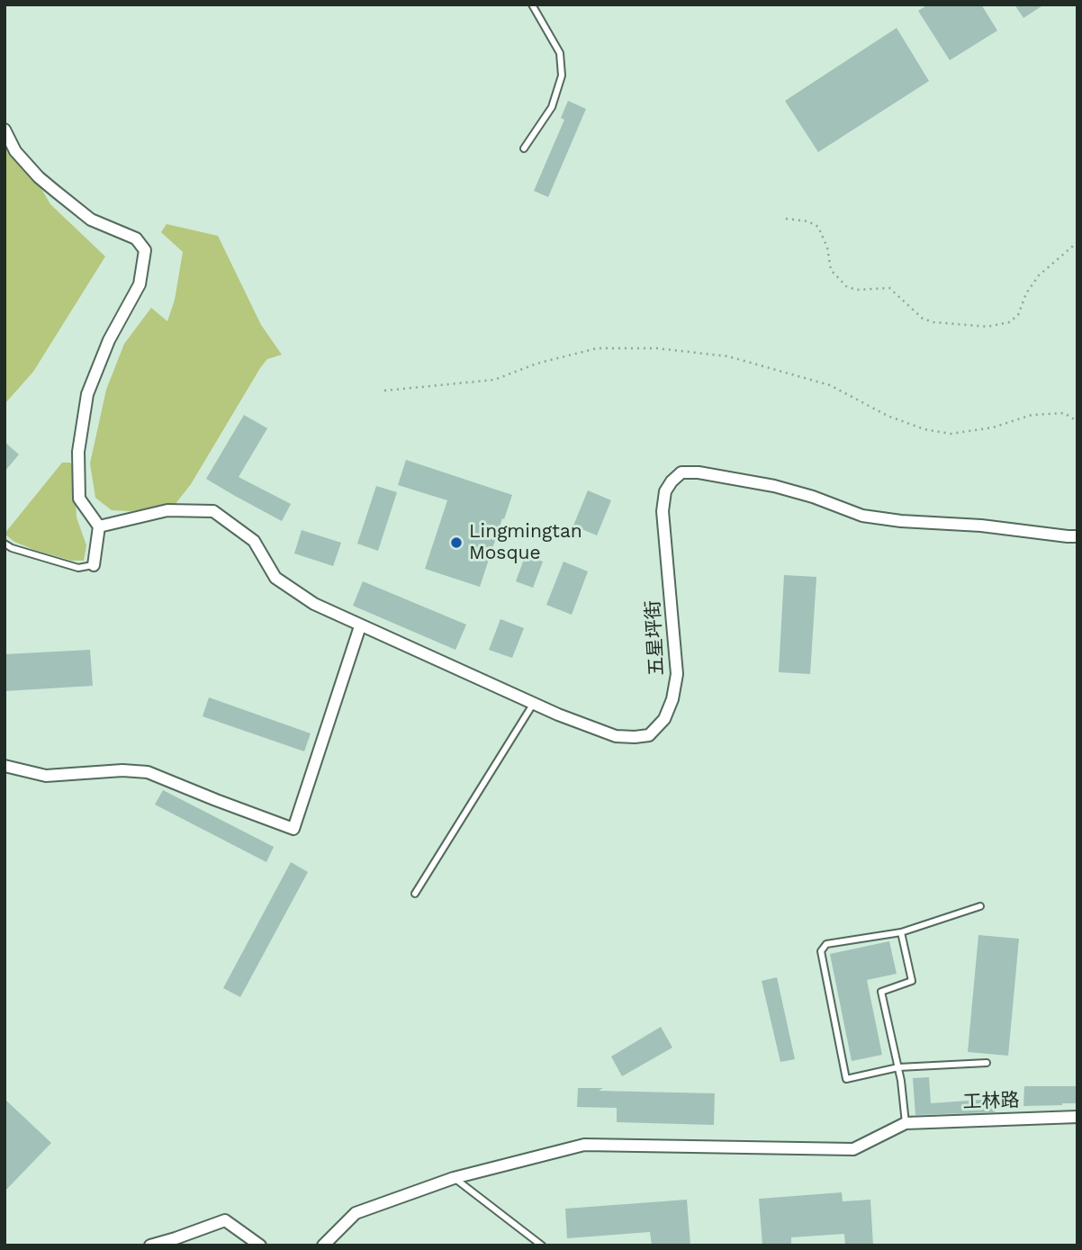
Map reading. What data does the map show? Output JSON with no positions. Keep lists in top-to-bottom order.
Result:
{
  "streets": {
    "street": ["五星坪街", "工林路"]
  },
  "places": ["Lingmingtan Mosque"]
}
